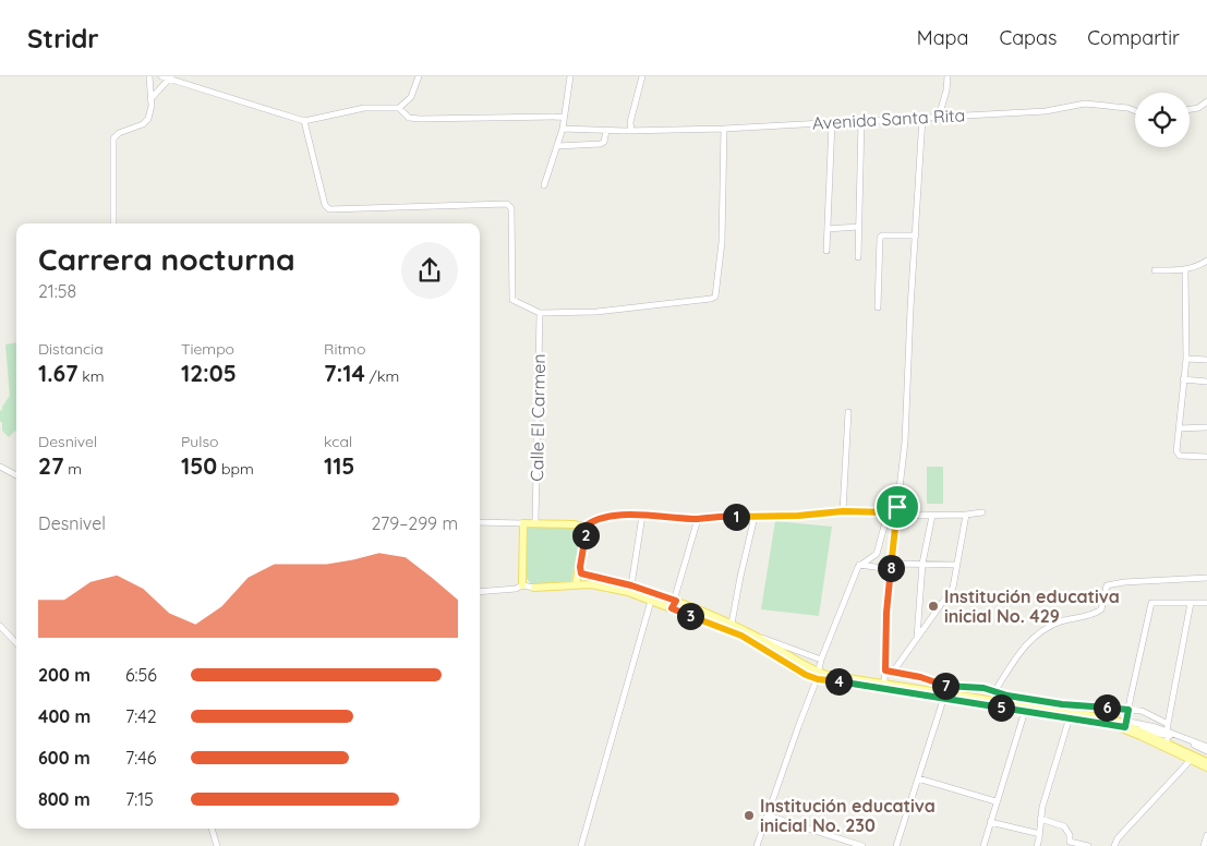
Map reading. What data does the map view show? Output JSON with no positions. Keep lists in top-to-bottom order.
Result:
{
  "streets": {
    "street": ["Avenida Santa Rita", "Calle El Carmen"]
  },
  "places": ["Institución educativa inicial No. 429", "Institución educativa inicial No. 230"],
  "page": {
    "header": "Stridr",
    "nav": ["Mapa", "Capas", "Compartir"],
    "heading": ["Carrera nocturna", "21:58"],
    "stats": [
      ["Distancia", "1.67 km"],
      ["Tiempo", "12:05"],
      ["Ritmo", "7:14 /km"],
      ["Desnivel", "27 m"],
      ["Pulso", "150 bpm"],
      ["kcal", "115"]
    ],
    "chart": ["Desnivel", "279–299 m"],
    "pins": [
      "1",
      "2",
      "8",
      "3",
      "4",
      "7",
      "5",
      "6"
    ],
    "list": [
      {
        "name": "200 m",
        "note": "6:56"
      },
      {
        "name": "400 m",
        "note": "7:42"
      },
      {
        "name": "600 m",
        "note": "7:46"
      },
      {
        "name": "800 m",
        "note": "7:15"
      }
    ]
  }
}
